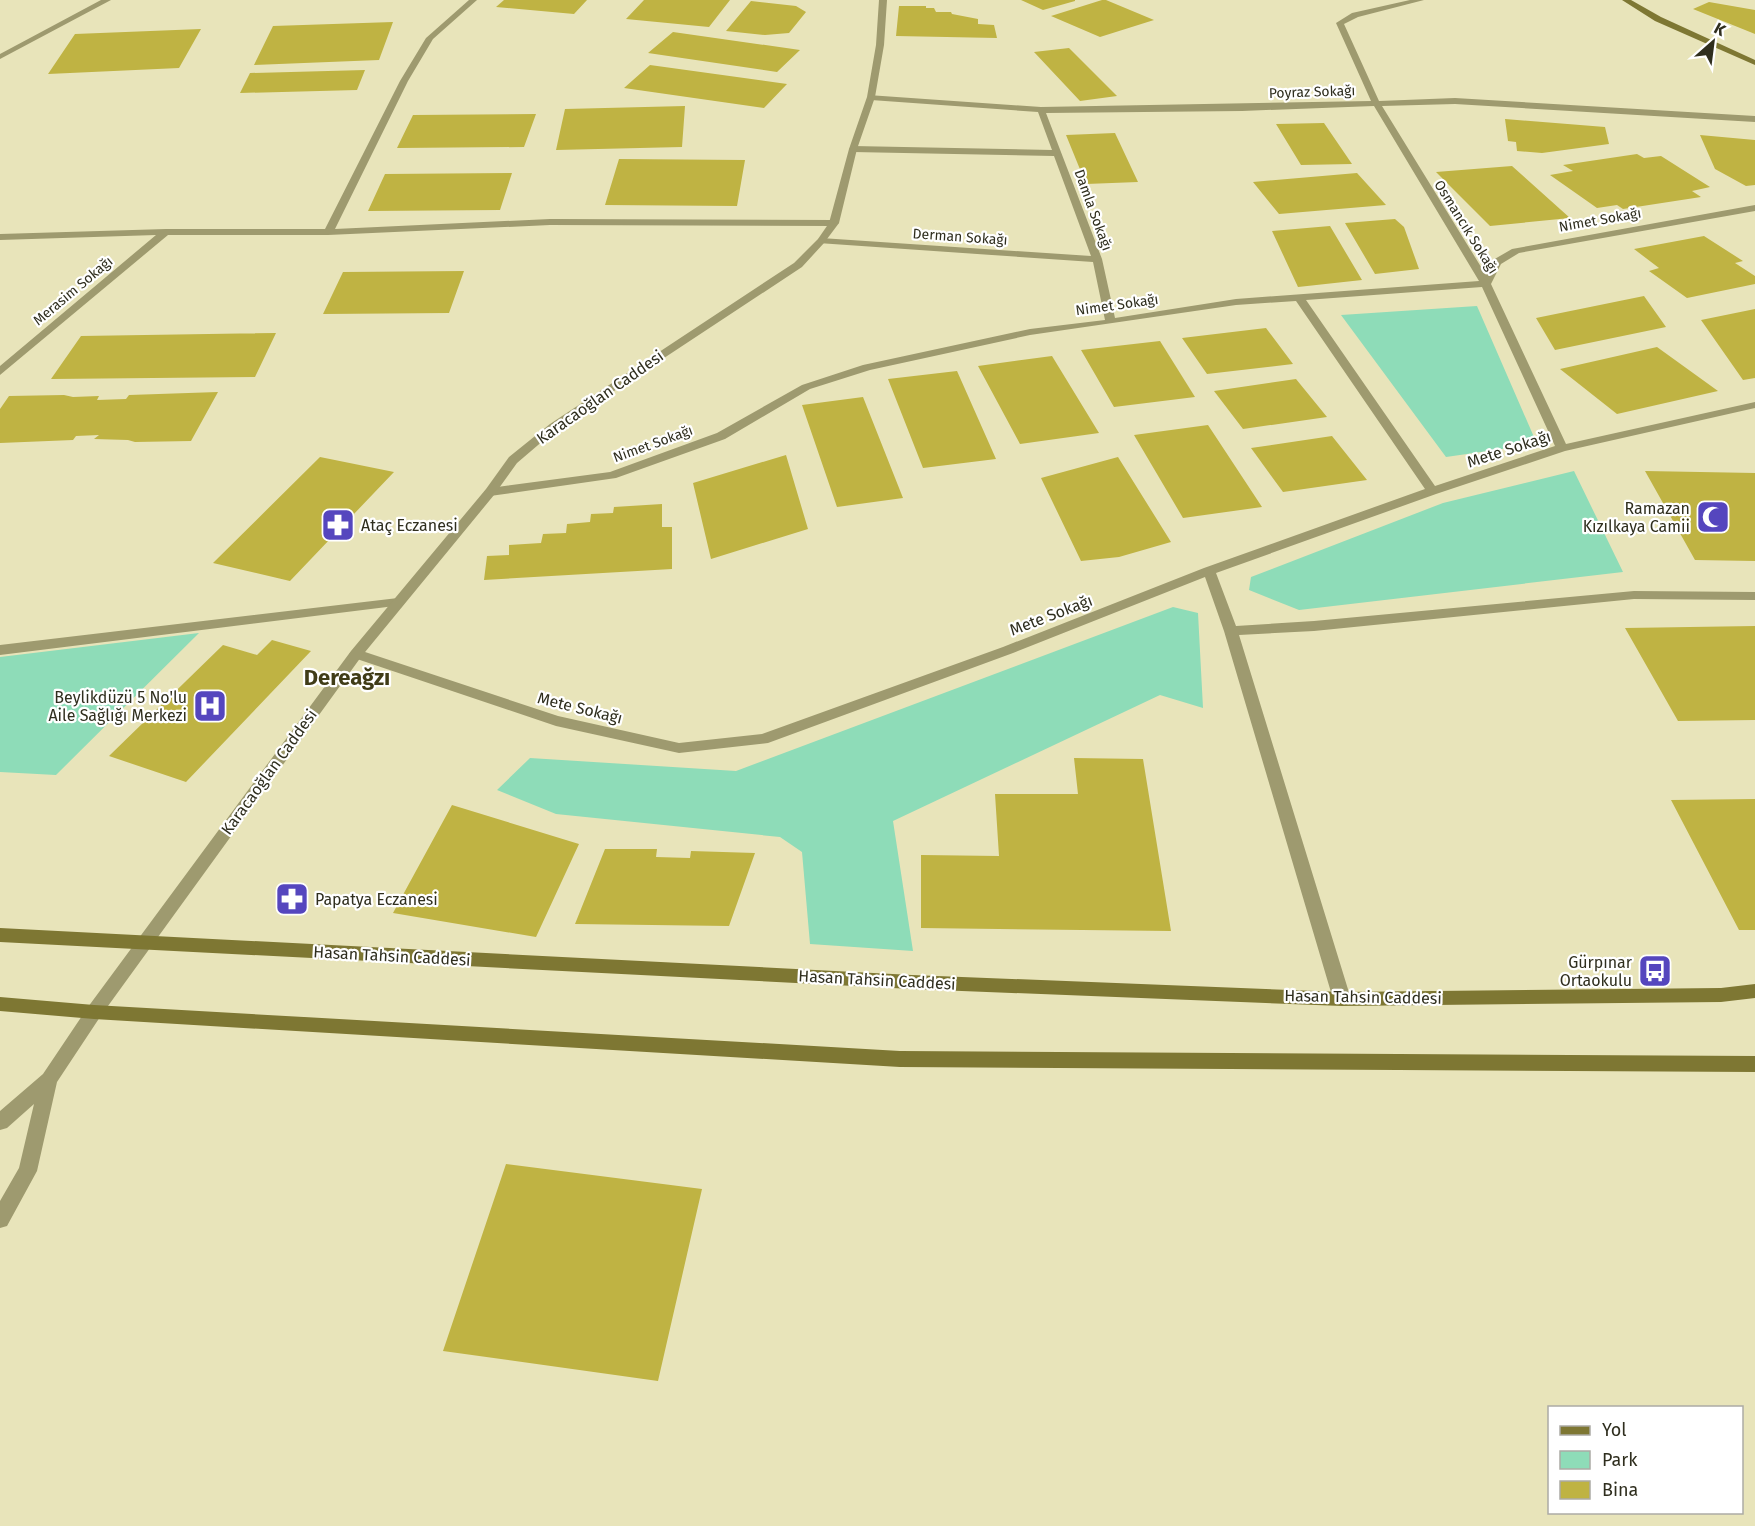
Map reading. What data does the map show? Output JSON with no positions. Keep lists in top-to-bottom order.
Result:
{
  "streets": {
    "main road": ["Hasan Tahsin Caddesi"],
    "street": [
      "Poyraz Sokağı",
      "Damla Sokağı",
      "Nimet Sokağı",
      "Osmancık Sokağı",
      "Derman Sokağı",
      "Merasim Sokağı",
      "Karacaoğlan Caddesi",
      "Mete Sokağı"
    ]
  },
  "crossings": [
    ["Poyraz Sokağı", "Damla Sokağı"],
    ["Poyraz Sokağı", "Osmancık Sokağı"],
    ["Poyraz Sokağı", "Karacaoğlan Caddesi"],
    ["Damla Sokağı", "Nimet Sokağı"],
    ["Damla Sokağı", "Derman Sokağı"],
    ["Nimet Sokağı", "Osmancık Sokağı"],
    ["Nimet Sokağı", "Karacaoğlan Caddesi"],
    ["Osmancık Sokağı", "Mete Sokağı"],
    ["Derman Sokağı", "Karacaoğlan Caddesi"],
    ["Karacaoğlan Caddesi", "Mete Sokağı"],
    ["Karacaoğlan Caddesi", "Hasan Tahsin Caddesi"]
  ],
  "districts": ["Dereağzı"],
  "places": {
    "mosque": ["Ramazan Kızılkaya Camii"],
    "pharmacy": ["Ataç Eczanesi", "Papatya Eczanesi"],
    "hospital": ["Beylikdüzü 5 No'lu Aile Sağlığı Merkezi"],
    "bus stop": ["Gürpınar Ortaokulu"]
  },
  "legend": ["Yol", "Park", "Bina"],
  "north": "top right"
}
